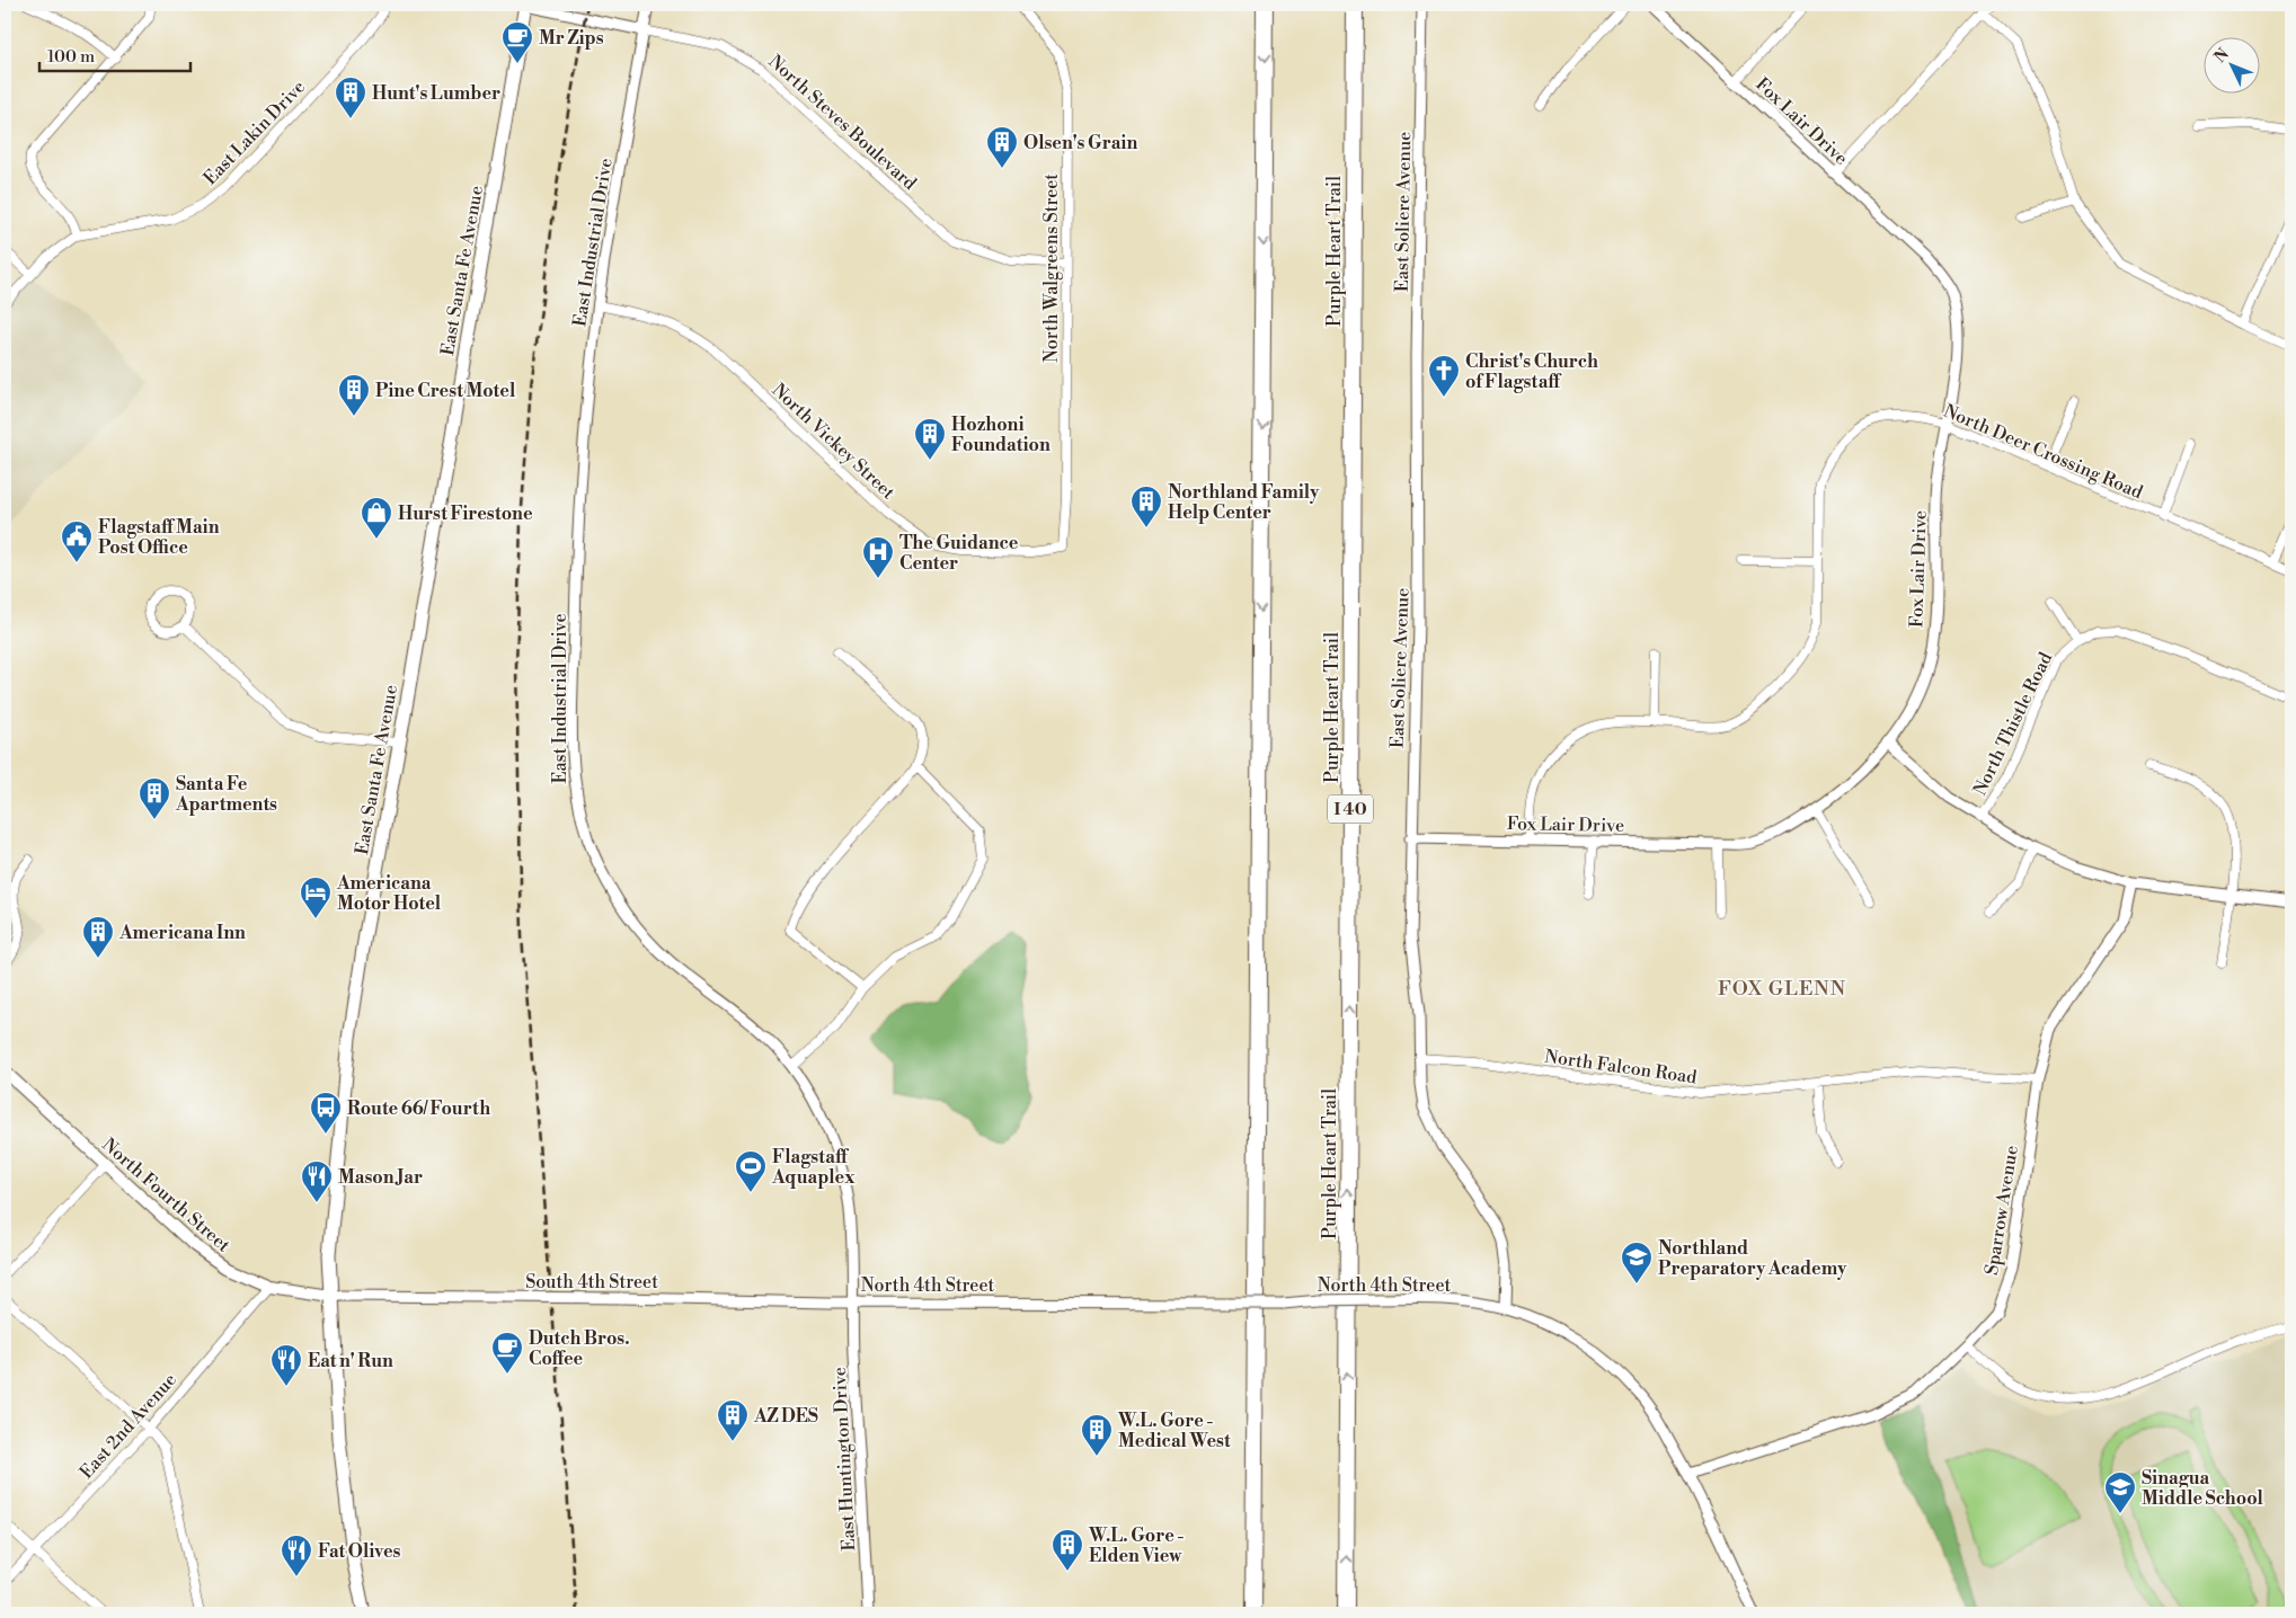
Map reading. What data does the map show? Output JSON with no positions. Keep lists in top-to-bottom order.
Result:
{
  "streets": {
    "highway": ["Purple Heart Trail", "I 40"],
    "main road": ["East Santa Fe Avenue", "North Fourth Street"],
    "street": [
      "Fox Lair Drive",
      "North Steves Boulevard",
      "East Lakin Drive",
      "East Soliere Avenue",
      "East Industrial Drive",
      "North Walgreens Street",
      "North Vickey Street",
      "North Deer Crossing Road",
      "North Thistle Road",
      "North Falcon Road",
      "Sparrow Avenue",
      "South 4th Street",
      "North 4th Street",
      "East 2nd Avenue",
      "East Huntington Drive"
    ]
  },
  "crossings": [
    ["Fox Lair Drive", "East Soliere Avenue"],
    ["Fox Lair Drive", "North Deer Crossing Road"],
    ["North Steves Boulevard", "East Industrial Drive"],
    ["North Steves Boulevard", "North Walgreens Street"],
    ["North Steves Boulevard", "East Santa Fe Avenue"],
    ["East Soliere Avenue", "North Falcon Road"],
    ["East Soliere Avenue", "North 4th Street"],
    ["East Industrial Drive", "North Vickey Street"],
    ["East Industrial Drive", "South 4th Street"],
    ["East Industrial Drive", "North 4th Street"],
    ["East Industrial Drive", "East Huntington Drive"],
    ["North Walgreens Street", "North Vickey Street"],
    ["East Santa Fe Avenue", "North Fourth Street"],
    ["East Santa Fe Avenue", "South 4th Street"],
    ["North Falcon Road", "Sparrow Avenue"],
    ["North Fourth Street", "South 4th Street"],
    ["North Fourth Street", "East 2nd Avenue"],
    ["Sparrow Avenue", "North 4th Street"],
    ["South 4th Street", "North 4th Street"],
    ["South 4th Street", "East Huntington Drive"],
    ["North 4th Street", "East Huntington Drive"]
  ],
  "districts": ["FOX GLENN"],
  "places": {
    "cafe": ["Mr Zips", "Dutch Bros. Coffee"],
    "building": [
      "Hunt's Lumber",
      "Olsen's Grain",
      "Pine Crest Motel",
      "Hozhoni Foundation",
      "Northland Family Help Center",
      "Santa Fe Apartments",
      "Americana Inn",
      "AZ DES",
      "W.L. Gore - Medical West",
      "W.L. Gore - Elden View"
    ],
    "church": ["Christ's Church of Flagstaff"],
    "shop": ["Hurst Firestone"],
    "public building": ["Flagstaff Main Post Office"],
    "hospital": ["The Guidance Center"],
    "hotel": ["Americana Motor Hotel"],
    "bus stop": ["Route 66/ Fourth"],
    "sports": ["Flagstaff Aquaplex"],
    "restaurant": ["Mason Jar", "Eat n' Run", "Fat Olives"],
    "school or university": ["Northland Preparatory Academy", "Sinagua Middle School"]
  },
  "scale_bar": "100 m",
  "north": "top left"
}
